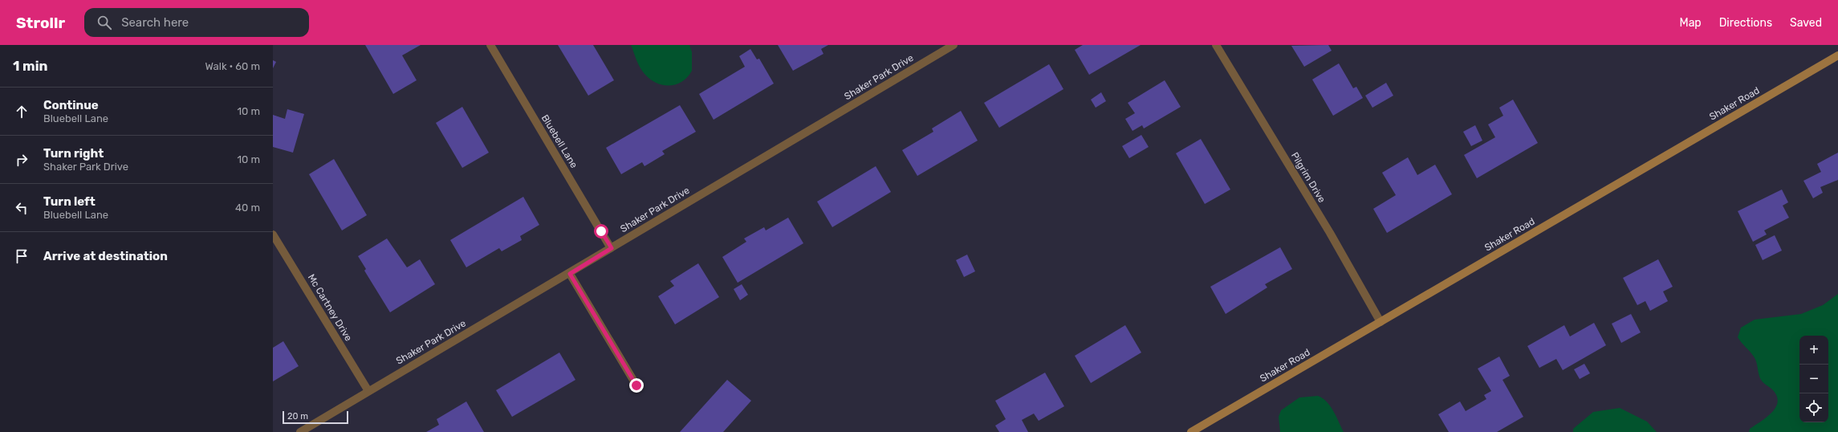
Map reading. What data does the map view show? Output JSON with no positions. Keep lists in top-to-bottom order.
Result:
{
  "streets": {
    "main road": ["Shaker Road"],
    "street": [
      "Shaker Park Drive",
      "Bluebell Lane",
      "Pilgrim Drive",
      "Mc Cartney Drive"
    ]
  },
  "crossings": [
    ["Shaker Park Drive", "Bluebell Lane"],
    ["Shaker Park Drive", "Mc Cartney Drive"],
    ["Shaker Road", "Pilgrim Drive"]
  ],
  "scale_bar": "20 m",
  "page": {
    "header": "Strollr",
    "search": "Search here",
    "nav": ["Map", "Directions", "Saved"],
    "heading": ["1 min", "Walk · 60 m"],
    "list": [
      ["Continue", "Bluebell Lane", "10 m"],
      ["Turn right", "Shaker Park Drive", "10 m"],
      ["Turn left", "Bluebell Lane", "40 m"],
      "Arrive at destination"
    ],
    "map_buttons": ["+", "−"],
    "scale": "20 m"
  }
}
